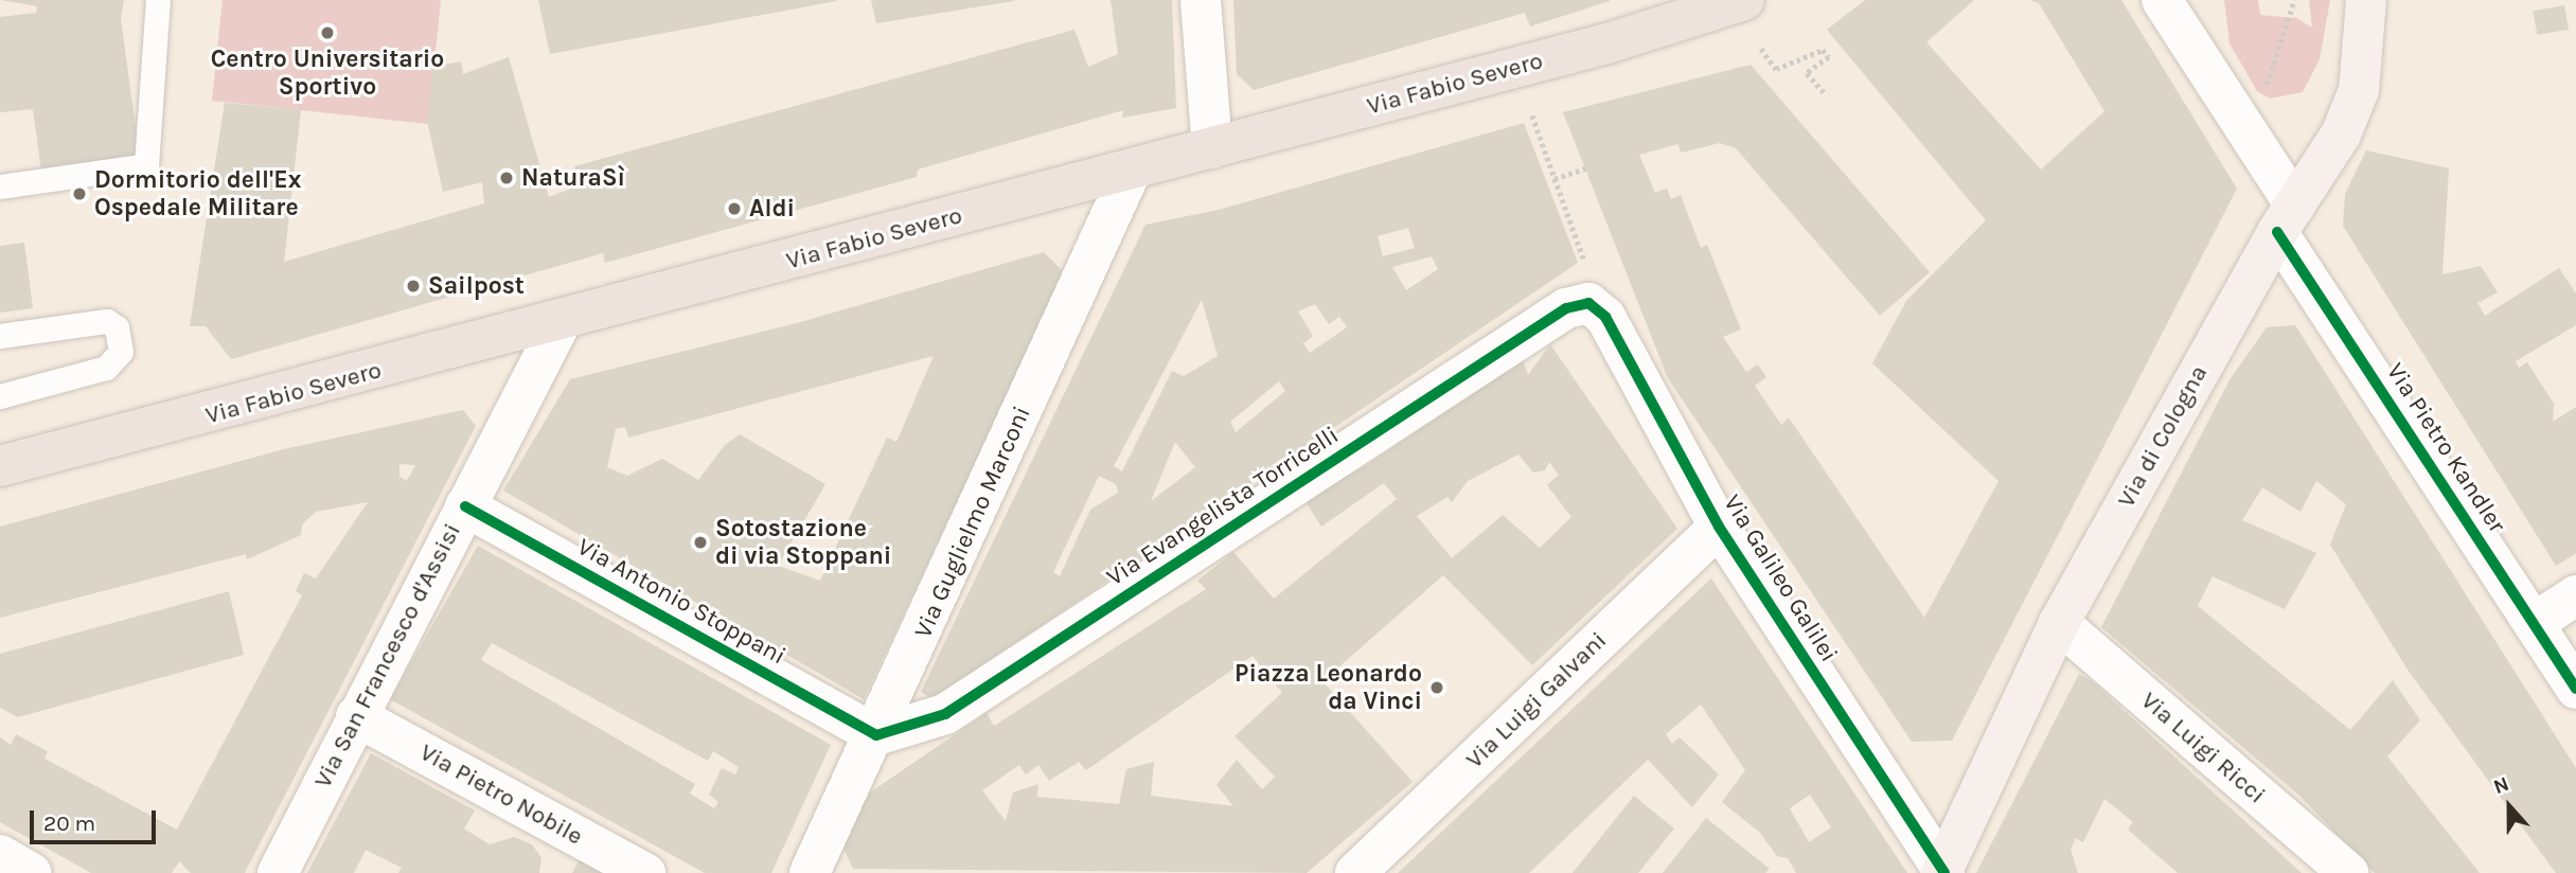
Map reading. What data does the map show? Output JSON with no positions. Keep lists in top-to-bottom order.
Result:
{
  "streets": {
    "main road": ["Via Fabio Severo", "Via di Cologna"],
    "street": [
      "Via Pietro Kandler",
      "Via Evangelista Torricelli",
      "Via Guglielmo Marconi",
      "Via Galileo Galilei",
      "Via Antonio Stoppani",
      "Via San Francesco d'Assisi",
      "Via Luigi Galvani",
      "Via Luigi Ricci",
      "Via Pietro Nobile"
    ]
  },
  "crossings": [
    ["Via Fabio Severo", "Via Guglielmo Marconi"],
    ["Via Fabio Severo", "Via San Francesco d'Assisi"],
    ["Via di Cologna", "Via Pietro Kandler"],
    ["Via di Cologna", "Via Galileo Galilei"],
    ["Via di Cologna", "Via Luigi Ricci"],
    ["Via Evangelista Torricelli", "Via Guglielmo Marconi"],
    ["Via Evangelista Torricelli", "Via Galileo Galilei"],
    ["Via Evangelista Torricelli", "Via Antonio Stoppani"],
    ["Via Guglielmo Marconi", "Via Antonio Stoppani"],
    ["Via Galileo Galilei", "Via Luigi Galvani"],
    ["Via Antonio Stoppani", "Via San Francesco d'Assisi"],
    ["Via San Francesco d'Assisi", "Via Pietro Nobile"]
  ],
  "places": [
    "Centro Universitario Sportivo",
    "NaturaSì",
    "Dormitorio dell'Ex Ospedale Militare",
    "Aldi",
    "Sailpost",
    "Sotostazione di via Stoppani",
    "Piazza Leonardo da Vinci"
  ],
  "scale_bar": "20 m",
  "north": "top"
}
